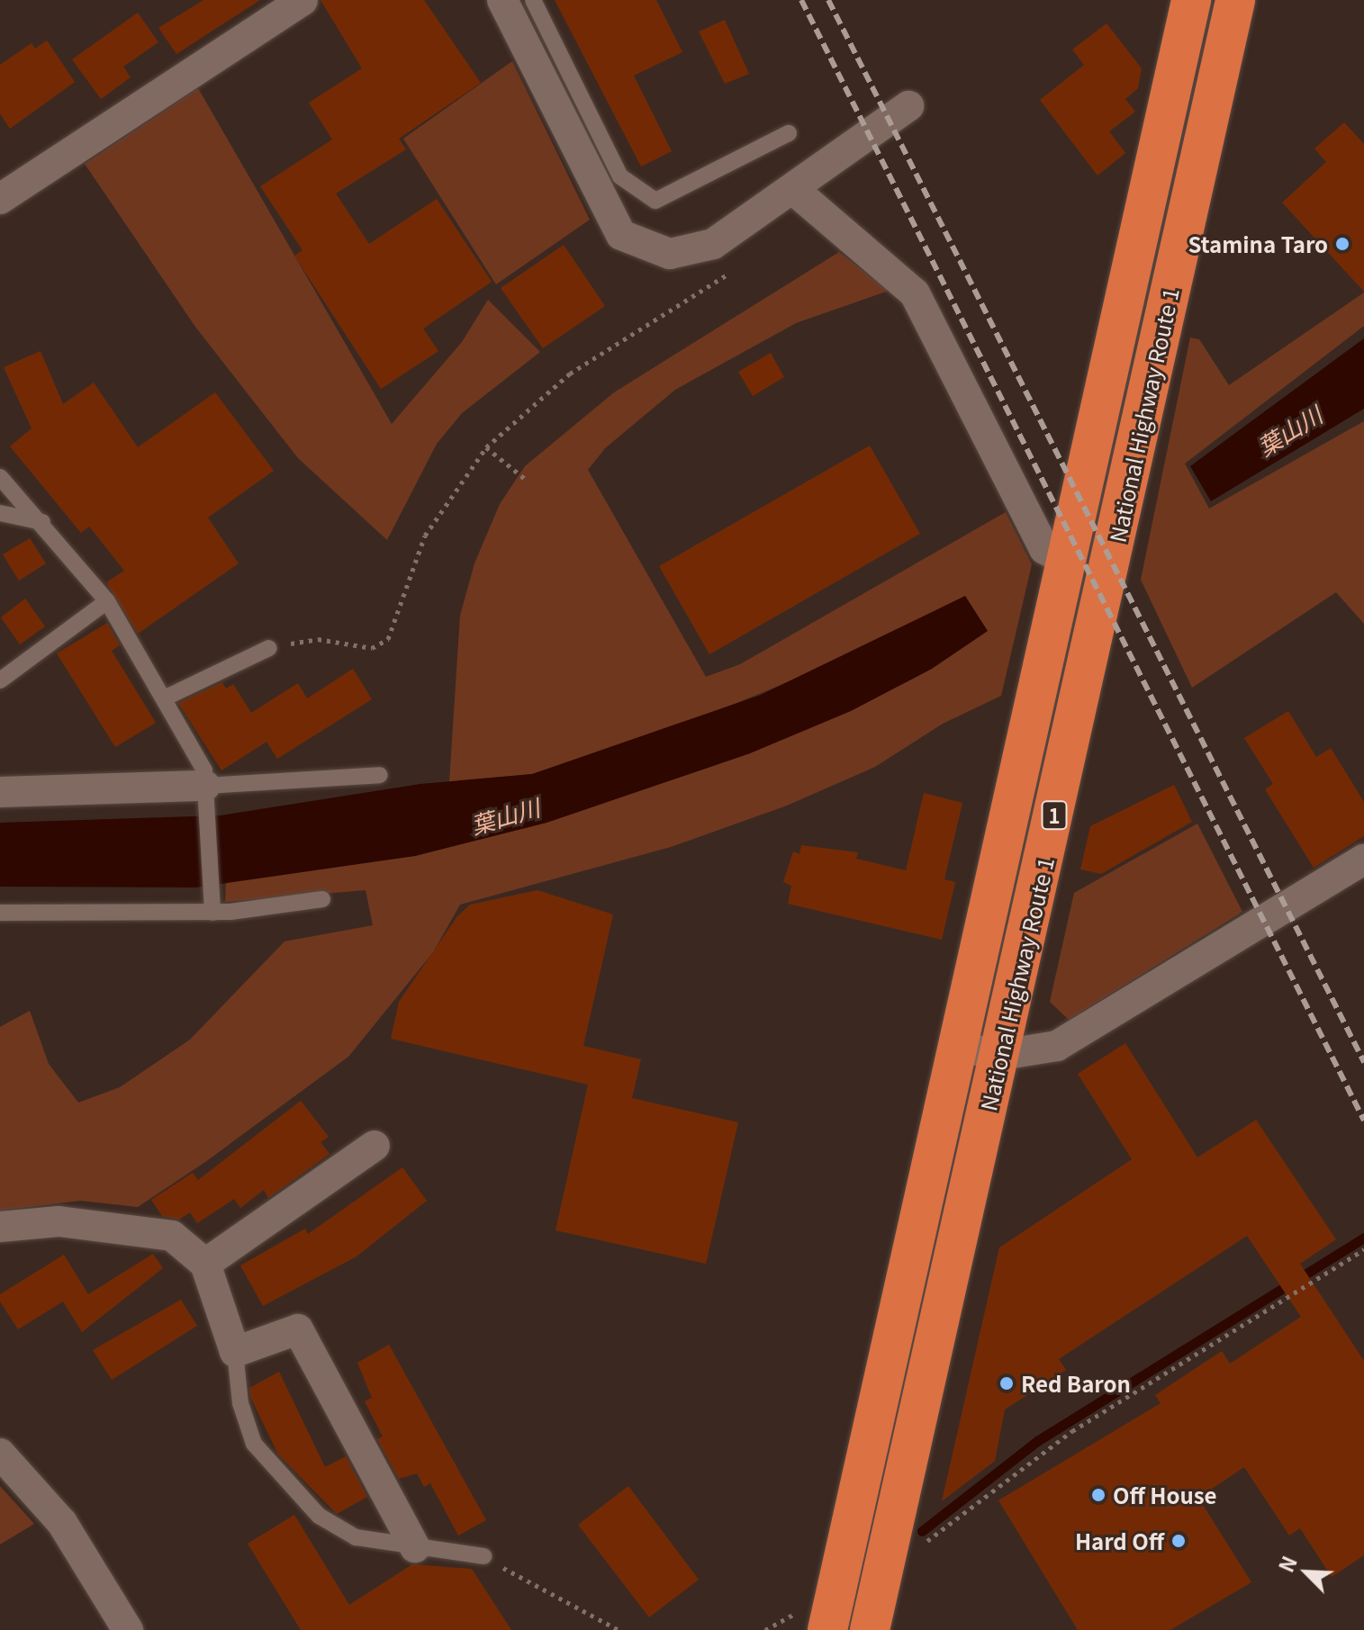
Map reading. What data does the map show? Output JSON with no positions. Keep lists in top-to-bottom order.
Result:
{
  "streets": {
    "highway": ["National Highway Route 1", "1"]
  },
  "water": ["葉山川"],
  "places": [
    "Stamina Taro",
    "Red Baron",
    "Off House",
    "Hard Off"
  ],
  "north": "top left"
}
